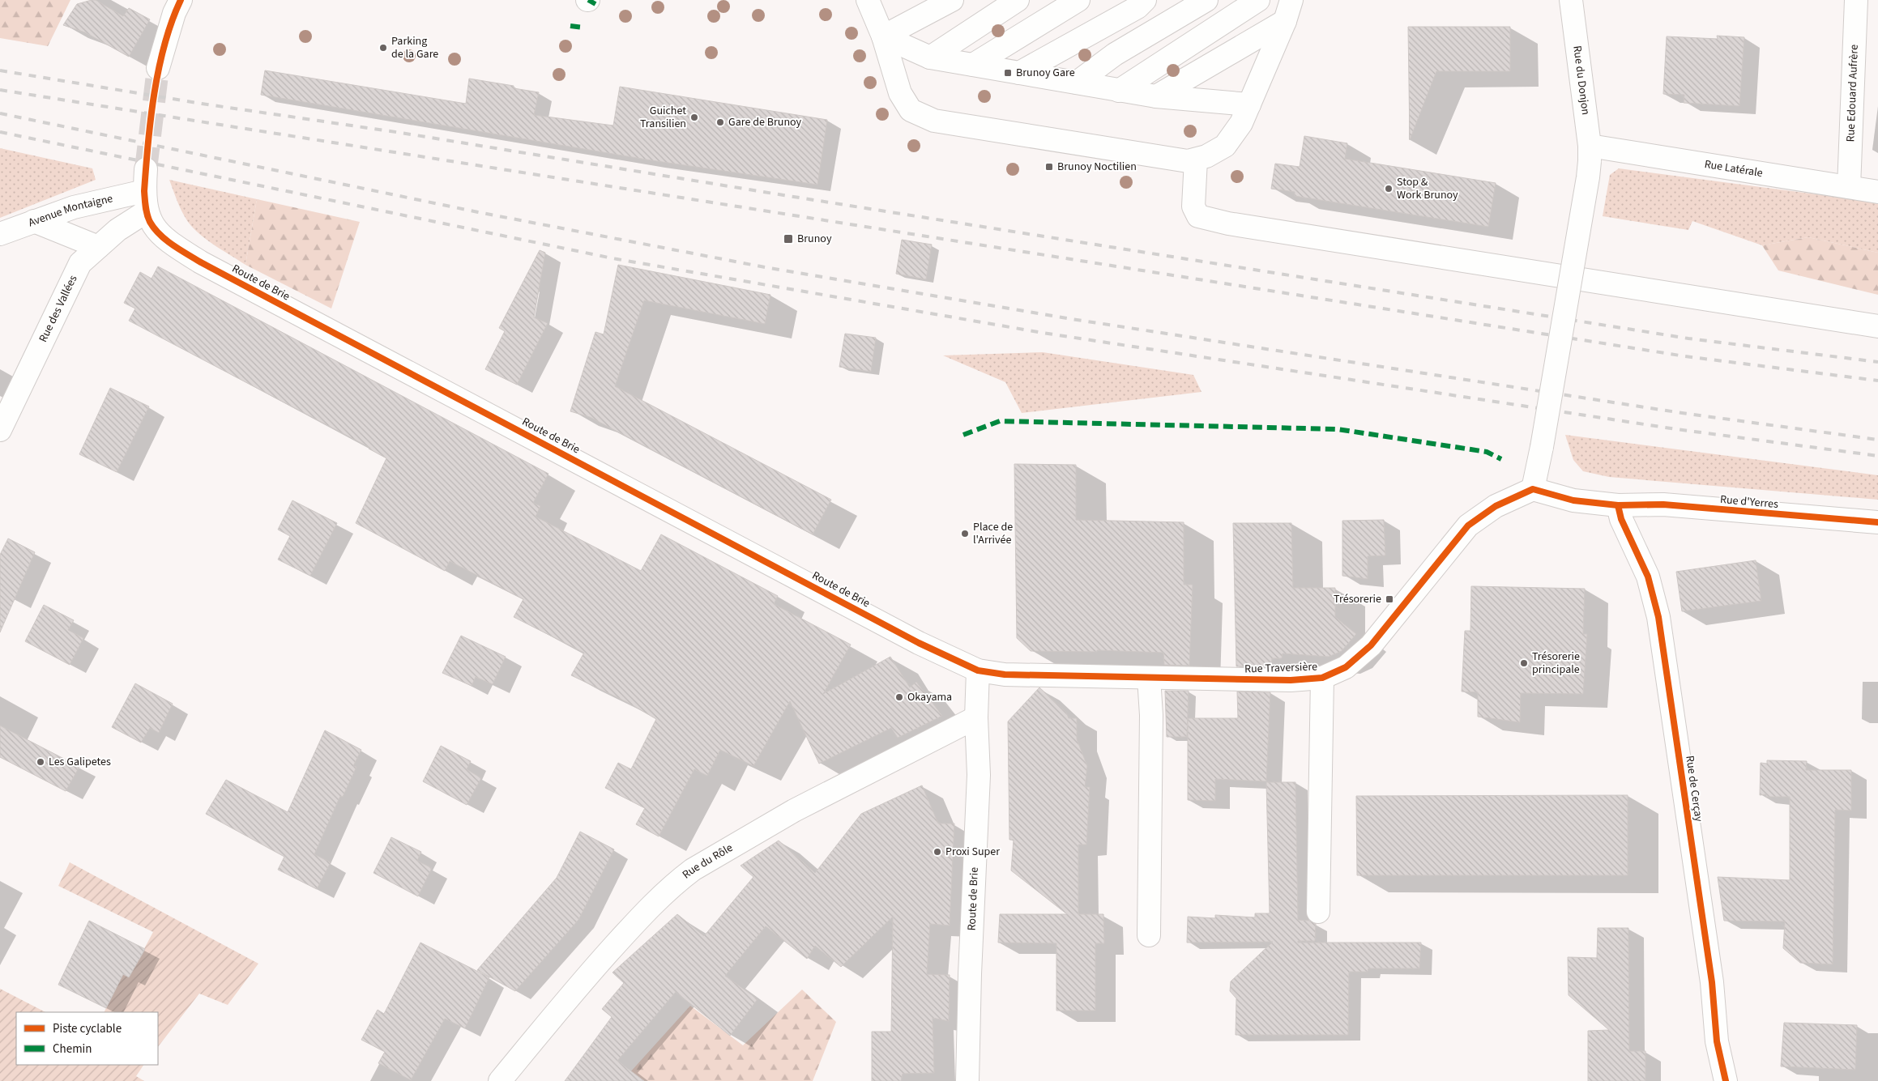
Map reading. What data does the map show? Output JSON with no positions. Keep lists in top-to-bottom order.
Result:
{
  "streets": {
    "street": [
      "Rue du Donjon",
      "Rue Edouard Aufrère",
      "Rue Latérale",
      "Avenue Montaigne",
      "Route de Brie",
      "Rue des Vallées",
      "Rue d'Yerres",
      "Rue Traversière",
      "Rue de Cerçay",
      "Rue du Rôle"
    ]
  },
  "crossings": [
    ["Rue du Donjon", "Rue Latérale"],
    ["Rue du Donjon", "Rue d'Yerres"],
    ["Rue du Donjon", "Rue Traversière"],
    ["Rue Edouard Aufrère", "Rue Latérale"],
    ["Avenue Montaigne", "Route de Brie"],
    ["Avenue Montaigne", "Rue des Vallées"],
    ["Route de Brie", "Rue des Vallées"],
    ["Route de Brie", "Rue Traversière"],
    ["Route de Brie", "Rue du Rôle"],
    ["Rue d'Yerres", "Rue Traversière"],
    ["Rue d'Yerres", "Rue de Cerçay"]
  ],
  "places": {
    "other": [
      "Parking de la Gare",
      "Guichet Transilien",
      "Gare de Brunoy",
      "Stop & Work Brunoy",
      "Place de l'Arrivée",
      "Trésorerie principale",
      "Okayama",
      "Les Galipetes",
      "Proxi Super"
    ],
    "transit": [
      "Brunoy Gare",
      "Brunoy Noctilien",
      "Brunoy",
      "Trésorerie"
    ]
  },
  "legend": ["Piste cyclable", "Chemin"]
}
